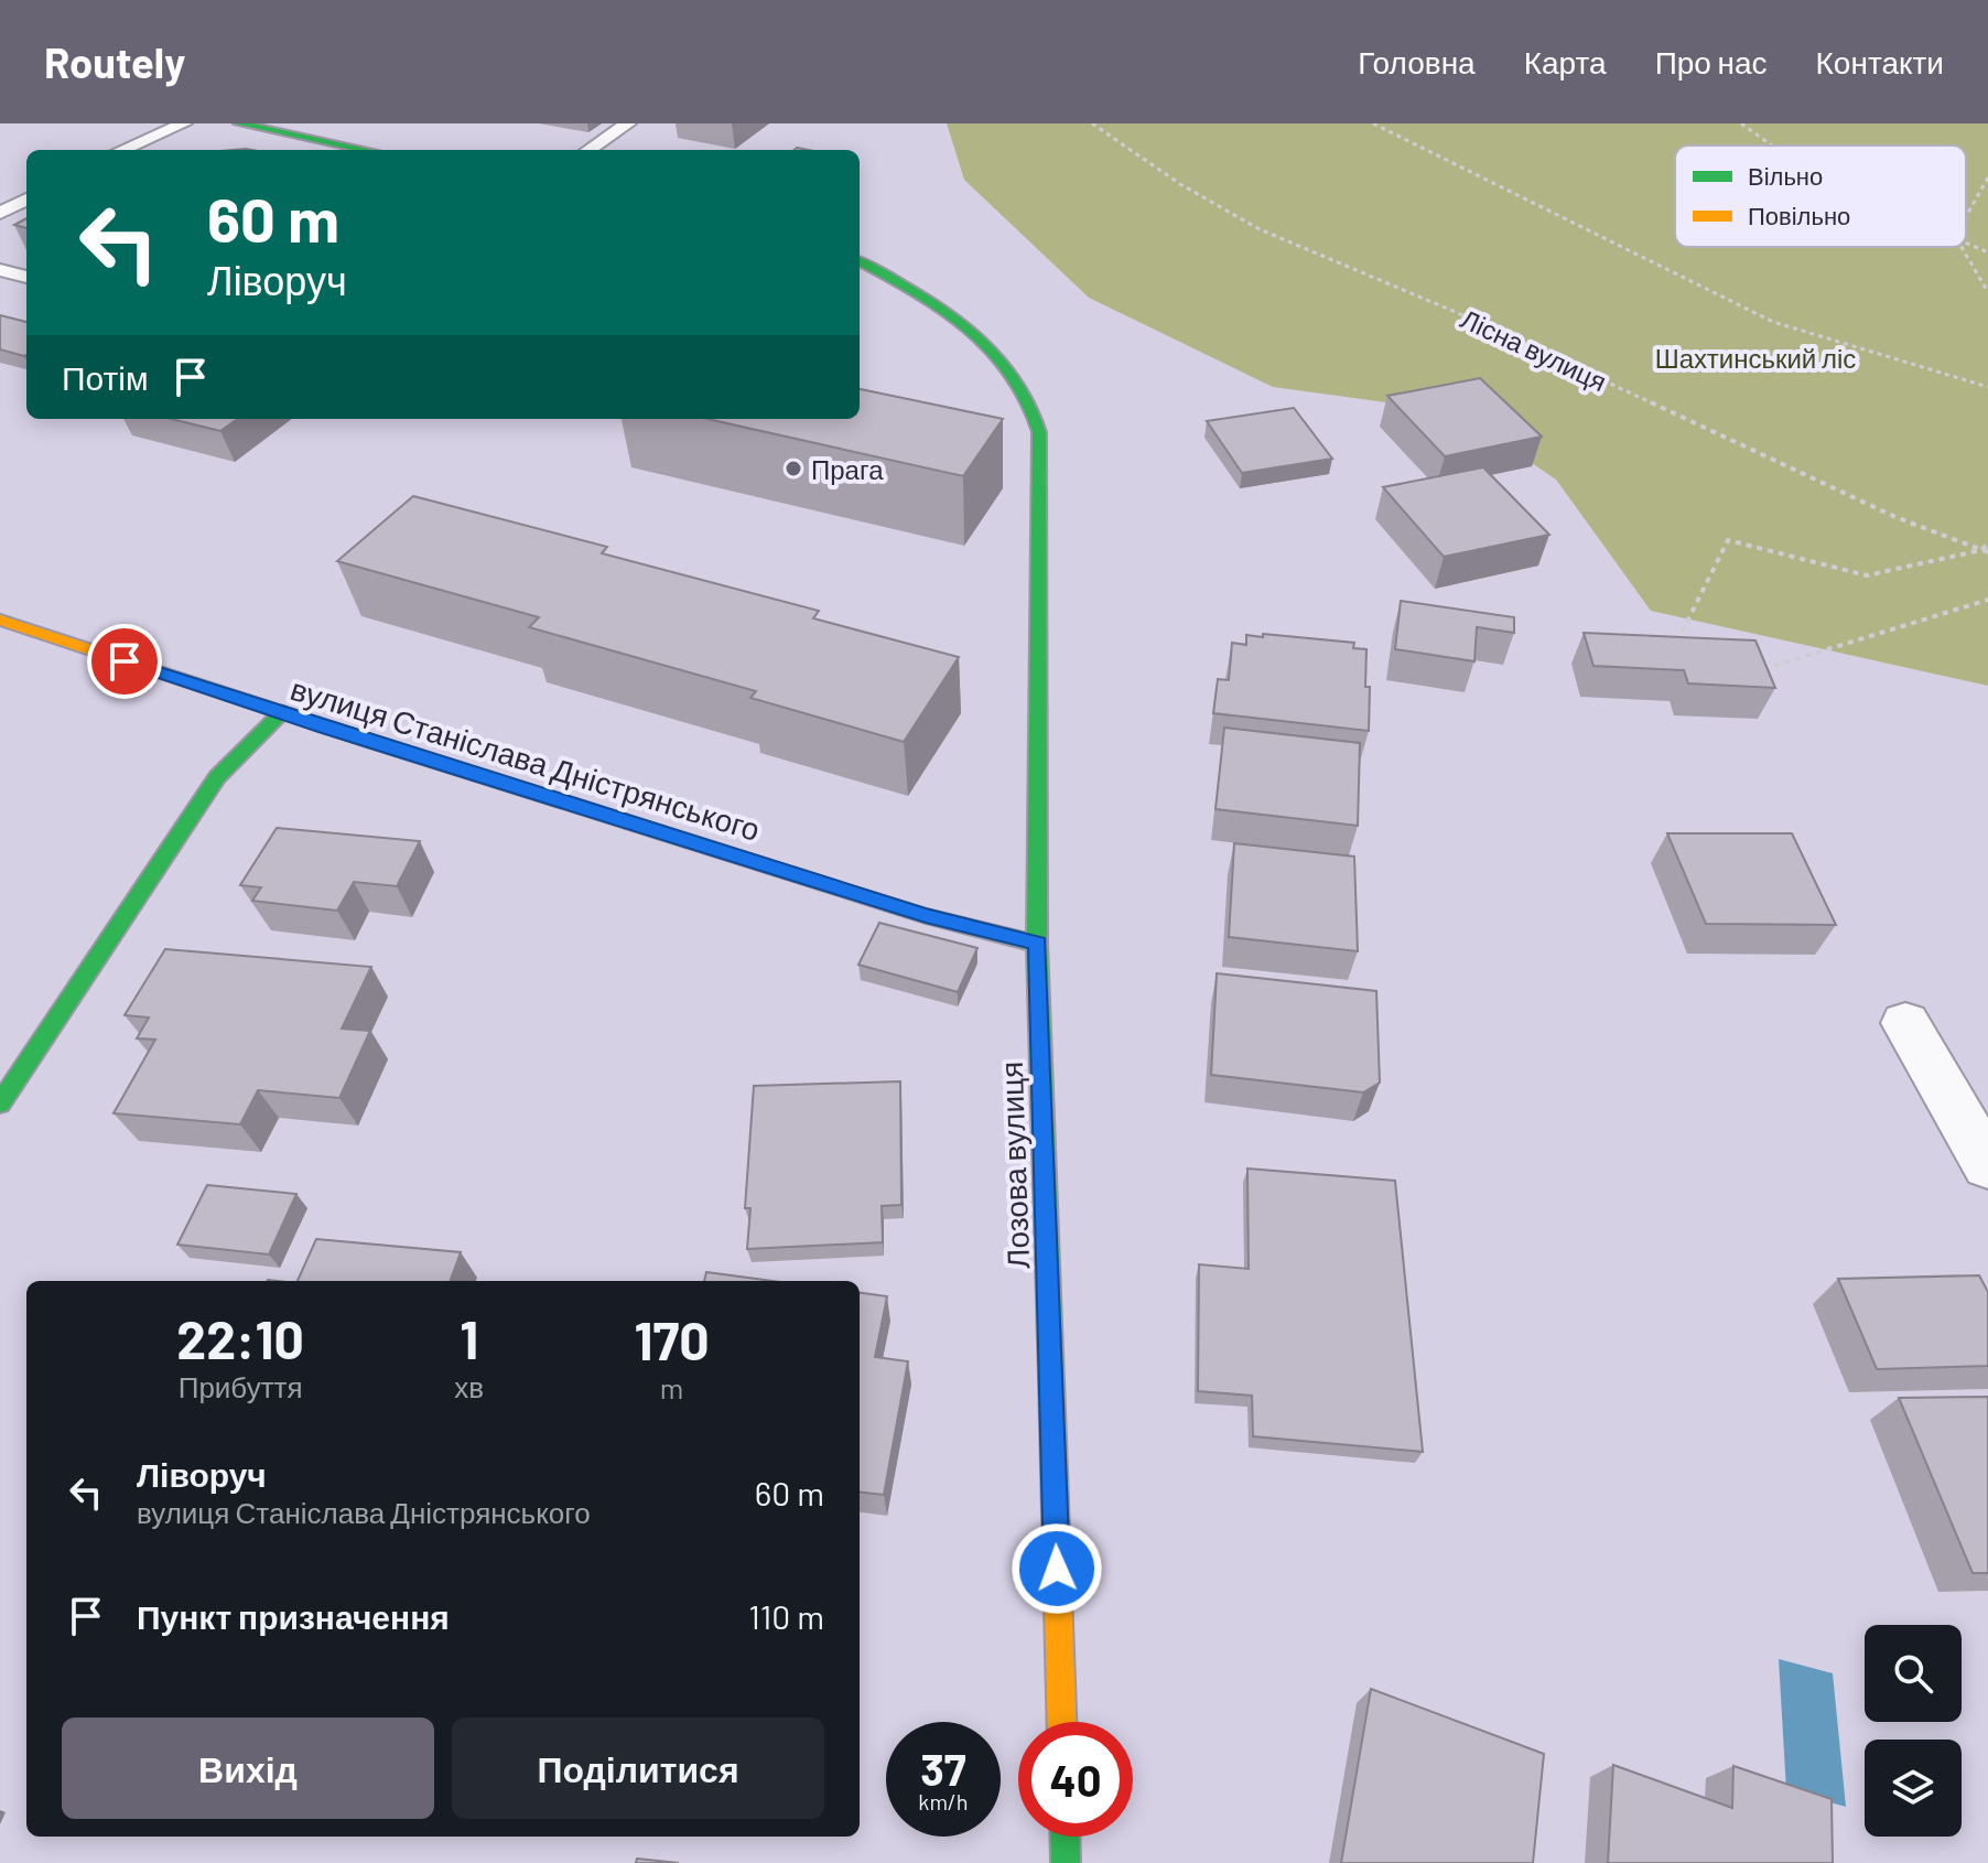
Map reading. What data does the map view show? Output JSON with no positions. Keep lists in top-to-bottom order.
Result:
{
  "streets": {
    "street": ["вулиця Станіслава Дністрянського", "Лозова вулиця"],
    "path": ["Лісна вулиця"]
  },
  "crossings": [
    ["вулиця Станіслава Дністрянського", "Лозова вулиця"]
  ],
  "parks": ["Шахтинський ліс"],
  "places": ["Прага"],
  "legend": ["Вільно", "Повільно"],
  "page": {
    "header": "Routely",
    "nav": [
      "Головна",
      "Карта",
      "Про нас",
      "Контакти"
    ],
    "turn": ["60 m", "Ліворуч"],
    "then": "Потім",
    "eta": [
      "22:10",
      "Прибуття",
      "1",
      "хв",
      "170",
      "m"
    ],
    "list": [
      {
        "name": "Ліворуч",
        "note": "вулиця Станіслава Дністрянського",
        "value": "60 m"
      },
      {
        "name": "Пункт призначення",
        "value": "110 m"
      }
    ],
    "buttons": ["Вихід", "Поділитися"],
    "speed": "37 km/h",
    "limit": "40"
  }
}
